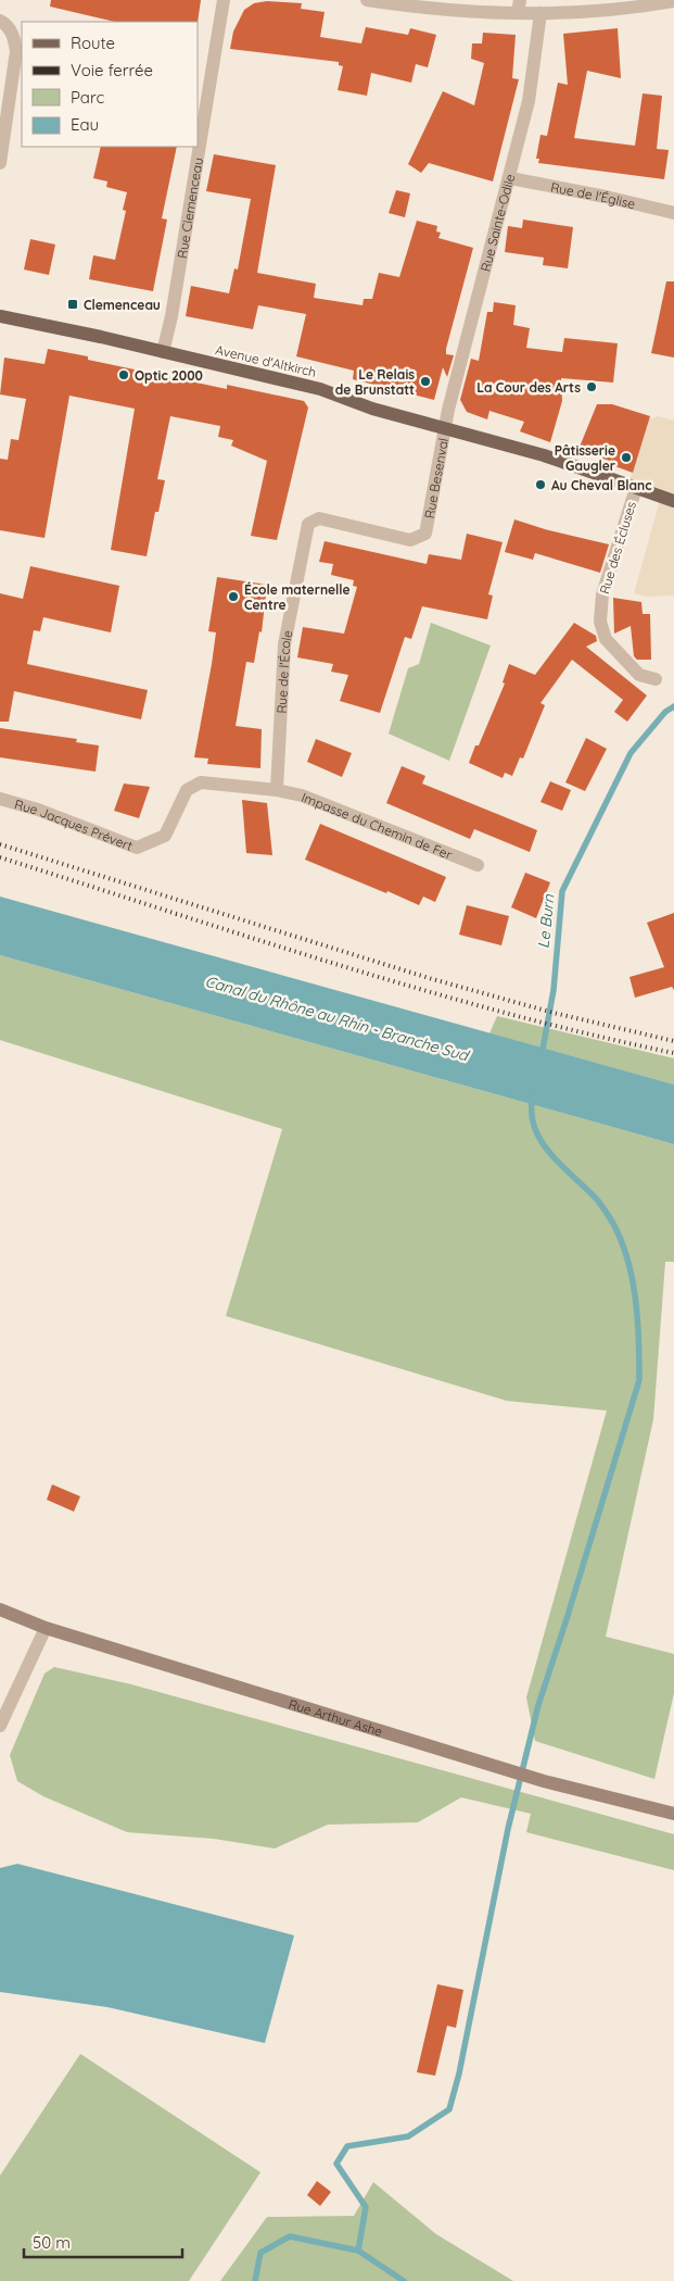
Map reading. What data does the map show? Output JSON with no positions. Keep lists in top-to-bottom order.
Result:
{
  "streets": {
    "main road": ["Avenue d'Altkirch", "Rue Arthur Ashe"],
    "street": [
      "Rue de l'Église",
      "Rue Clemenceau",
      "Rue Sainte-Odile",
      "Rue Besenval",
      "Rue des Écluses",
      "Rue de l'École",
      "Rue Jacques Prévert",
      "Impasse du Chemin de Fer"
    ]
  },
  "crossings": [
    ["Rue de l'Église", "Rue Sainte-Odile"],
    ["Rue Clemenceau", "Avenue d'Altkirch"],
    ["Rue Sainte-Odile", "Avenue d'Altkirch"],
    ["Rue Sainte-Odile", "Rue Besenval"],
    ["Avenue d'Altkirch", "Rue Besenval"],
    ["Avenue d'Altkirch", "Rue des Écluses"],
    ["Rue Besenval", "Rue de l'École"],
    ["Rue de l'École", "Rue Jacques Prévert"],
    ["Rue de l'École", "Impasse du Chemin de Fer"],
    ["Rue Jacques Prévert", "Impasse du Chemin de Fer"]
  ],
  "water": ["Le Burn", "Canal du Rhône au Rhin - Branche Sud"],
  "places": {
    "transit": ["Clemenceau"],
    "other": [
      "Optic 2000",
      "Le Relais de Brunstatt",
      "La Cour des Arts",
      "Pâtisserie Gaugler",
      "Au Cheval Blanc",
      "École maternelle Centre"
    ]
  },
  "legend": [
    "Route",
    "Voie ferrée",
    "Parc",
    "Eau"
  ],
  "scale_bar": "50 m"
}
